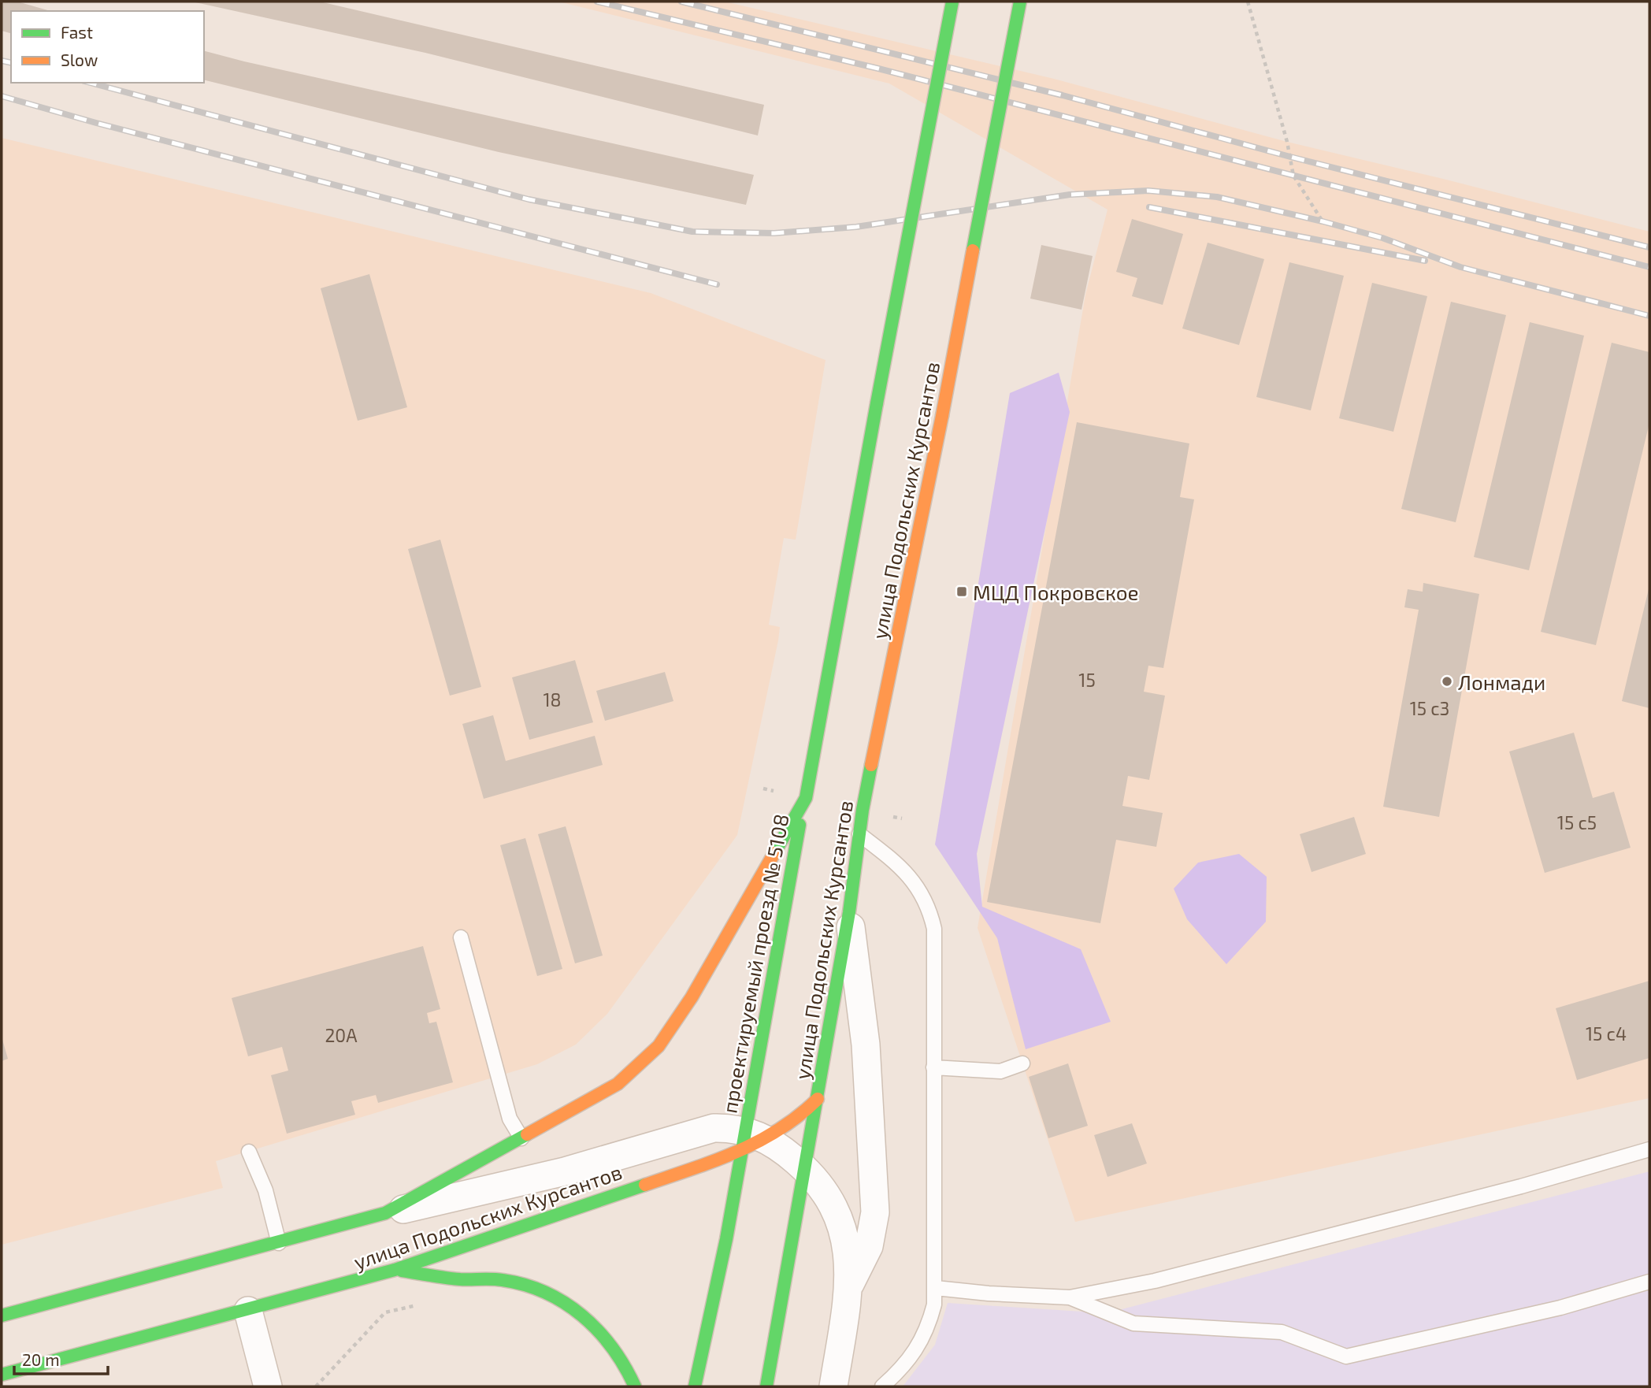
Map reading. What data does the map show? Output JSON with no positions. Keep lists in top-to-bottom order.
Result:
{
  "streets": {
    "main road": ["улица Подольских Курсантов", "проектируемый проезд № 5108"]
  },
  "crossings": [
    ["улица Подольских Курсантов", "проектируемый проезд № 5108"]
  ],
  "places": {
    "transit": ["МЦД Покровское"],
    "other": ["Лонмади"]
  },
  "house_numbers": [
    "15",
    "18",
    "15 с3",
    "15 с5",
    "15 с4",
    "20А"
  ],
  "legend": ["Fast", "Slow"],
  "scale_bar": "20 m"
}
